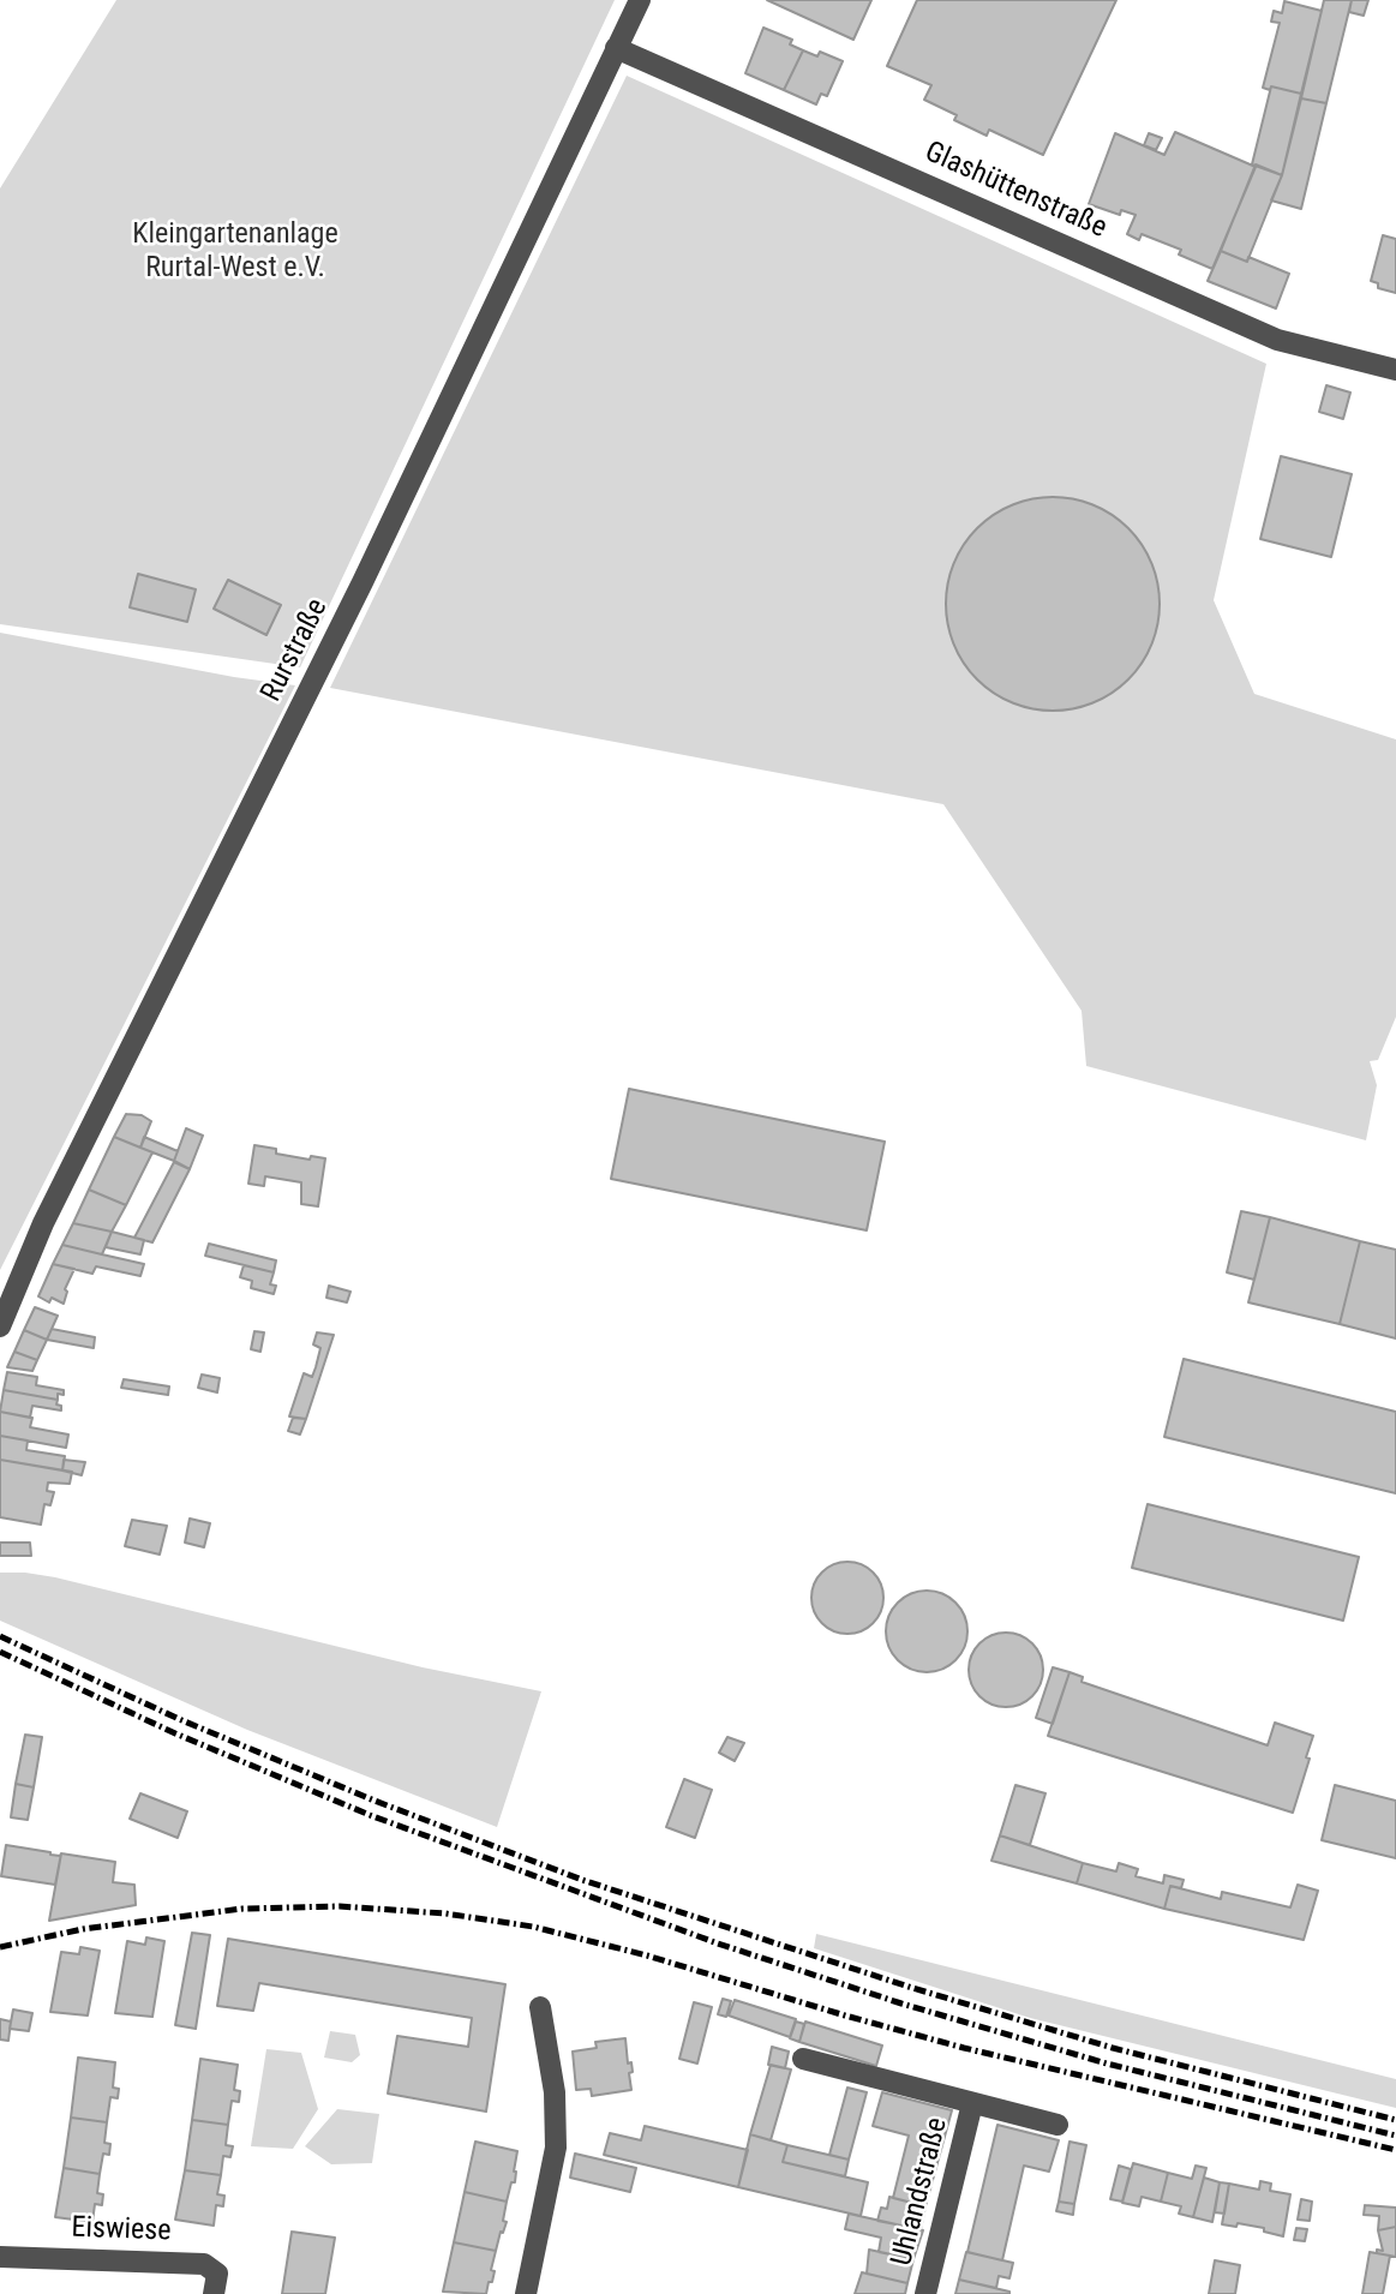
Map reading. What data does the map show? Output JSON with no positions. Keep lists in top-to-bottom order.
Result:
{
  "streets": {
    "street": [
      "Glashüttenstraße",
      "Rurstraße",
      "Uhlandstraße",
      "Eiswiese"
    ]
  },
  "crossings": [
    ["Glashüttenstraße", "Rurstraße"]
  ],
  "parks": ["Kleingartenanlage Rurtal-West e.V."]
}
